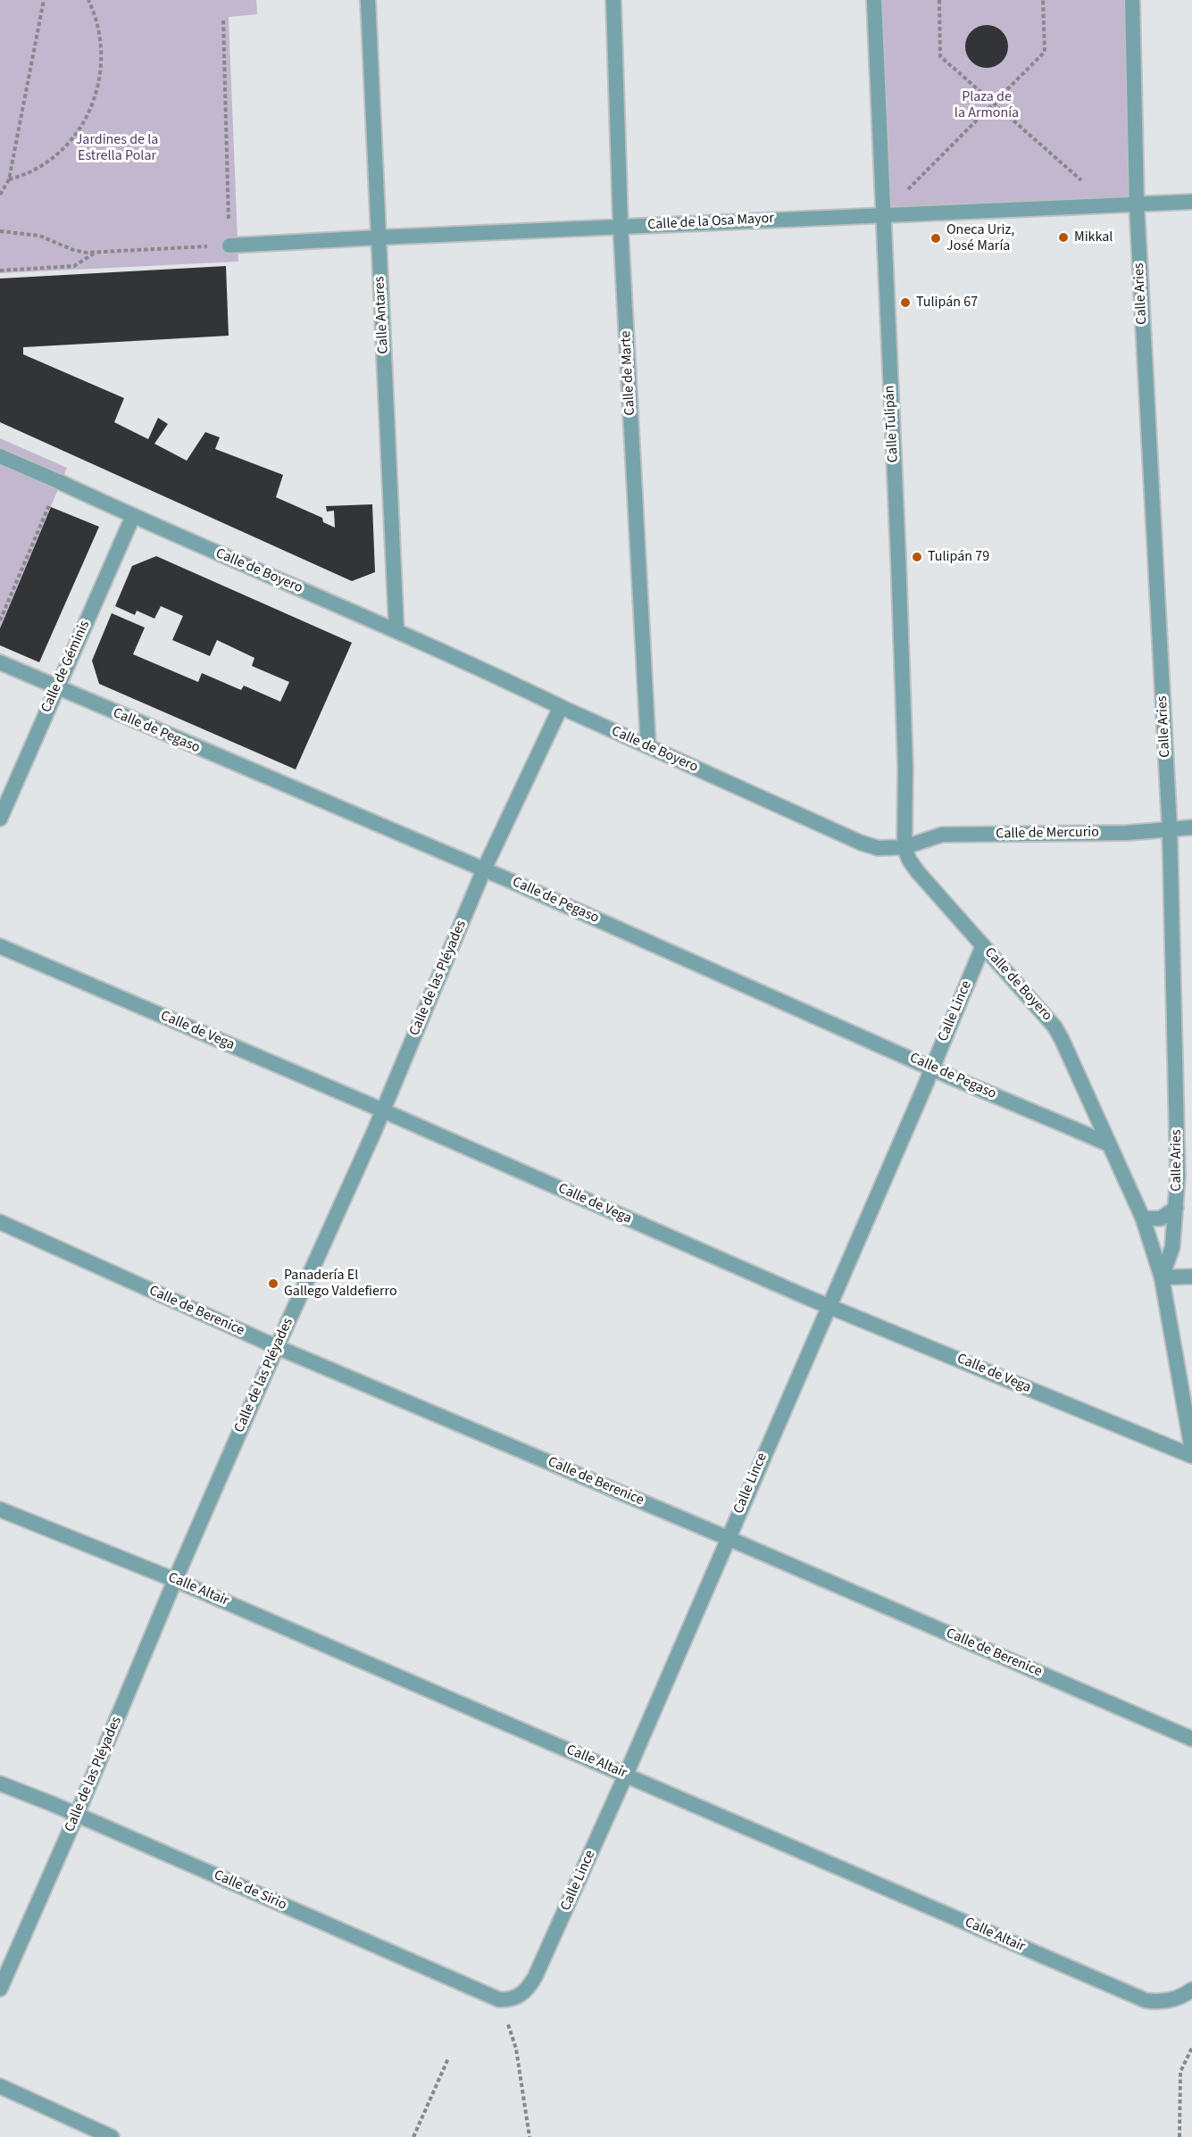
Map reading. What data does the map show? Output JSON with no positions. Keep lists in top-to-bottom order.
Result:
{
  "streets": {
    "street": [
      "Calle de la Osa Mayor",
      "Calle Aries",
      "Calle Antares",
      "Calle de Marte",
      "Calle Tulipán",
      "Calle de Boyero",
      "Calle de Géminis",
      "Calle de Pegaso",
      "Calle de Mercurio",
      "Calle de las Pléyades",
      "Calle Lince",
      "Calle de Vega",
      "Calle de Berenice",
      "Calle Altair",
      "Calle de Sirio"
    ]
  },
  "crossings": [
    ["Calle de la Osa Mayor", "Calle Aries"],
    ["Calle de la Osa Mayor", "Calle Antares"],
    ["Calle de la Osa Mayor", "Calle de Marte"],
    ["Calle de la Osa Mayor", "Calle Tulipán"],
    ["Calle Aries", "Calle de Boyero"],
    ["Calle Aries", "Calle de Mercurio"],
    ["Calle Antares", "Calle de Boyero"],
    ["Calle de Marte", "Calle de Boyero"],
    ["Calle Tulipán", "Calle de Boyero"],
    ["Calle Tulipán", "Calle de Mercurio"],
    ["Calle de Boyero", "Calle de Géminis"],
    ["Calle de Boyero", "Calle de Pegaso"],
    ["Calle de Boyero", "Calle de Mercurio"],
    ["Calle de Boyero", "Calle de las Pléyades"],
    ["Calle de Boyero", "Calle Lince"],
    ["Calle de Géminis", "Calle de Pegaso"],
    ["Calle de Pegaso", "Calle de las Pléyades"],
    ["Calle de Pegaso", "Calle Lince"],
    ["Calle de las Pléyades", "Calle de Vega"],
    ["Calle de las Pléyades", "Calle de Berenice"],
    ["Calle de las Pléyades", "Calle Altair"],
    ["Calle de las Pléyades", "Calle de Sirio"],
    ["Calle Lince", "Calle de Vega"],
    ["Calle Lince", "Calle de Berenice"],
    ["Calle Lince", "Calle Altair"],
    ["Calle Lince", "Calle de Sirio"]
  ],
  "parks": ["Plaza de la Armonía", "Jardines de la Estrella Polar"],
  "places": [
    "Mikkal",
    "Oneca Uriz, José María",
    "Tulipán 67",
    "Tulipán 79",
    "Panadería El Gallego Valdefierro"
  ]
}
